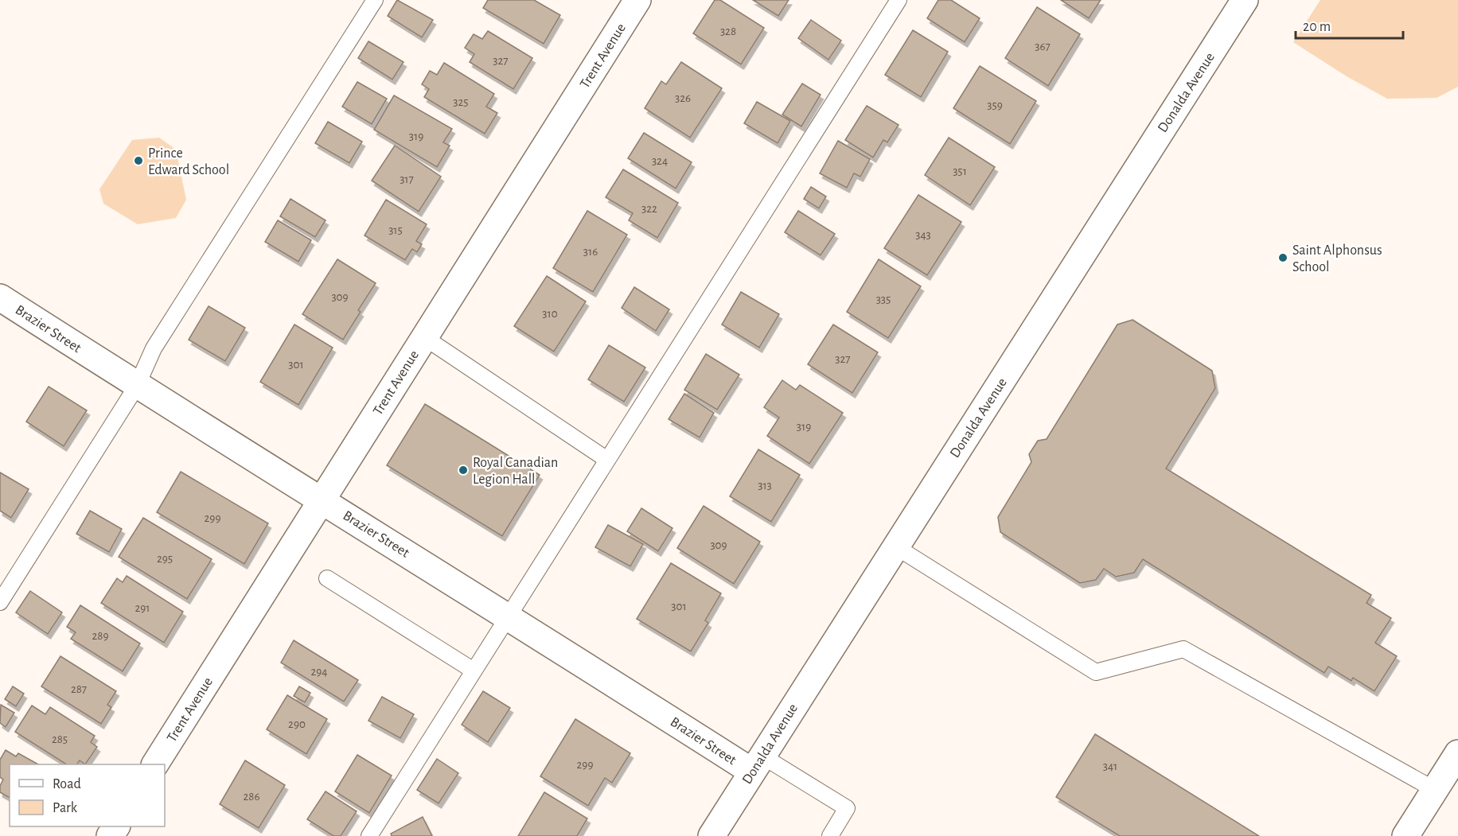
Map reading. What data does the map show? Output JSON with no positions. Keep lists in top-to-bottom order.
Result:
{
  "streets": {
    "street": ["Trent Avenue", "Donalda Avenue", "Brazier Street"]
  },
  "crossings": [
    ["Trent Avenue", "Brazier Street"],
    ["Donalda Avenue", "Brazier Street"]
  ],
  "places": ["Prince Edward School", "Saint Alphonsus School", "Royal Canadian Legion Hall"],
  "house_numbers": [
    "328",
    "367",
    "327",
    "326",
    "325",
    "359",
    "319",
    "324",
    "351",
    "317",
    "322",
    "315",
    "343",
    "316",
    "309",
    "335",
    "310",
    "327",
    "301",
    "319",
    "313",
    "299",
    "309",
    "295",
    "301",
    "291",
    "289",
    "294",
    "287",
    "290",
    "285",
    "299",
    "341",
    "286"
  ],
  "legend": ["Road", "Park"],
  "scale_bar": "20 m"
}
